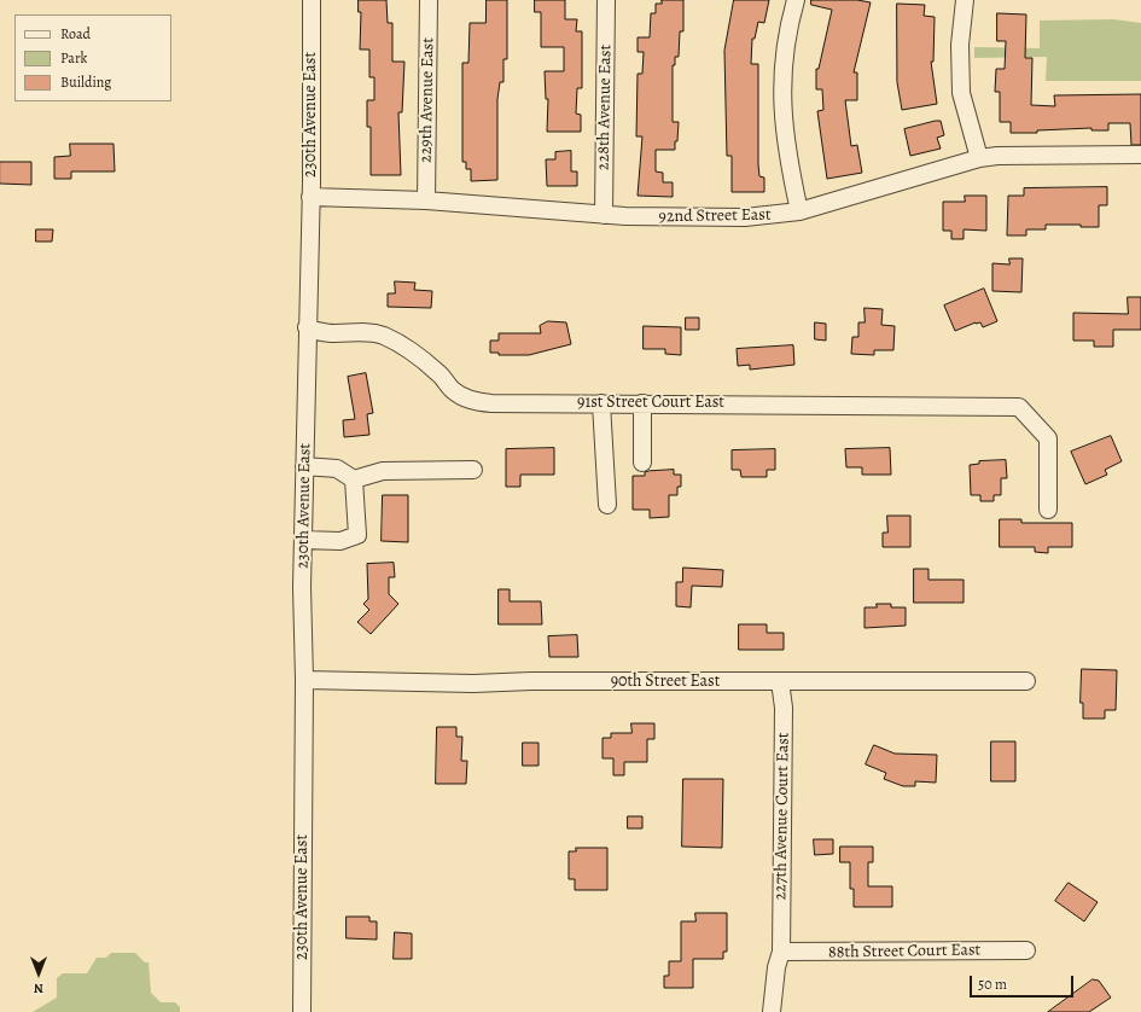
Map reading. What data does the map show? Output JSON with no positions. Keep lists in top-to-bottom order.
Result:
{
  "streets": {
    "street": [
      "229th Avenue East",
      "228th Avenue East",
      "230th Avenue East",
      "92nd Street East",
      "91st Street Court East",
      "90th Street East",
      "227th Avenue Court East",
      "88th Street Court East"
    ]
  },
  "crossings": [
    ["229th Avenue East", "92nd Street East"],
    ["228th Avenue East", "92nd Street East"],
    ["230th Avenue East", "92nd Street East"],
    ["230th Avenue East", "91st Street Court East"],
    ["230th Avenue East", "90th Street East"],
    ["90th Street East", "227th Avenue Court East"],
    ["227th Avenue Court East", "88th Street Court East"]
  ],
  "legend": ["Road", "Park", "Building"],
  "scale_bar": "50 m",
  "north": "bottom"
}
